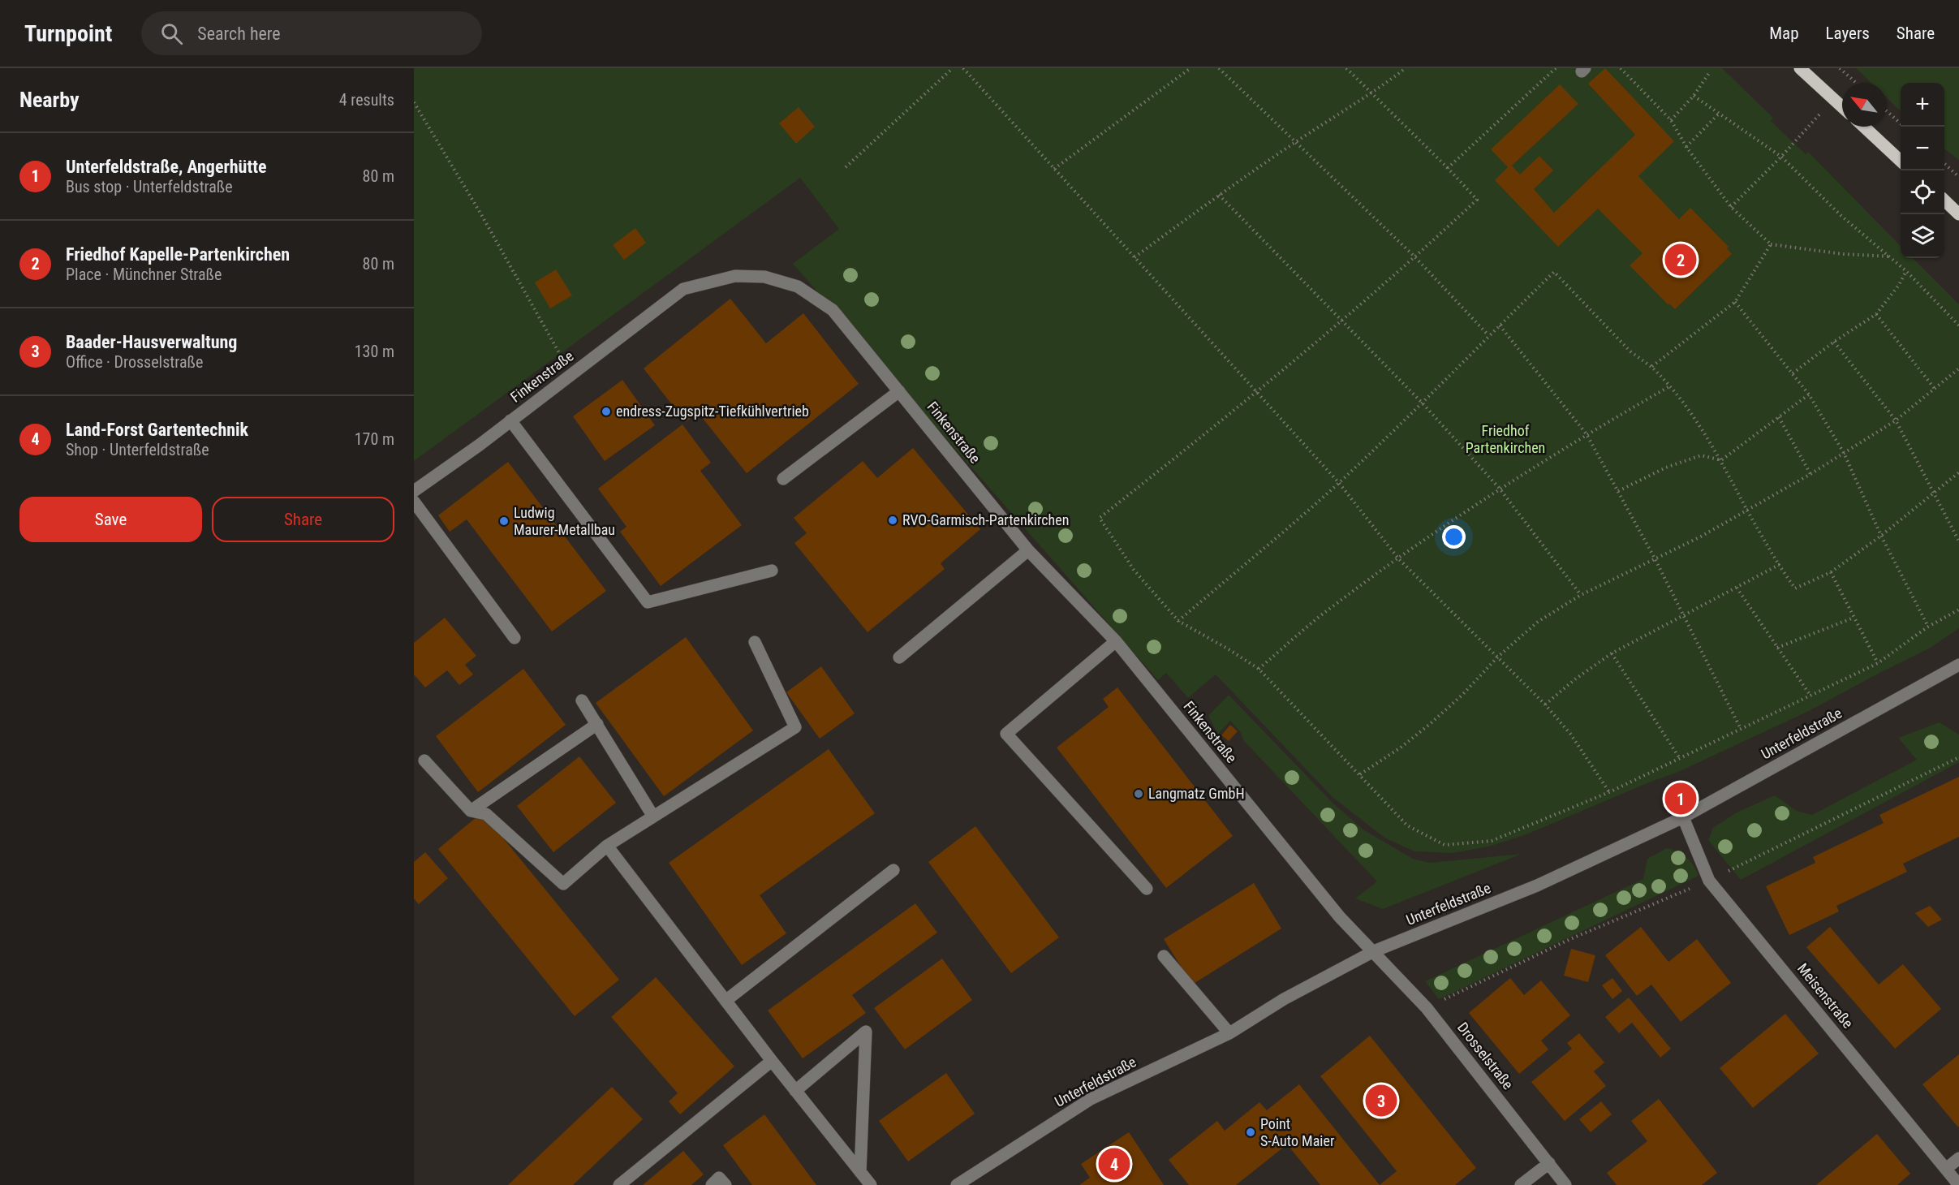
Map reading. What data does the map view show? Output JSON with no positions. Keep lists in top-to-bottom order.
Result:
{
  "streets": {
    "street": [
      "Finkenstraße",
      "Unterfeldstraße",
      "Meisenstraße",
      "Drosselstraße"
    ]
  },
  "crossings": [
    ["Finkenstraße", "Unterfeldstraße"],
    ["Finkenstraße", "Drosselstraße"],
    ["Unterfeldstraße", "Meisenstraße"],
    ["Unterfeldstraße", "Drosselstraße"]
  ],
  "parks": ["Friedhof Partenkirchen"],
  "places": [
    "endress-Zugspitz-Tiefkühlvertrieb",
    "RVO-Garmisch-Partenkirchen",
    "Ludwig Maurer-Metallbau",
    "Langmatz GmbH",
    "Point S-Auto Maier"
  ],
  "north": "top left",
  "page": {
    "header": "Turnpoint",
    "search": "Search here",
    "nav": ["Map", "Layers", "Share"],
    "heading": ["Nearby", "4 results"],
    "map_buttons": ["+", "−"],
    "list": [
      {
        "mark": "1",
        "name": "Unterfeldstraße, Angerhütte",
        "note": "Bus stop · Unterfeldstraße",
        "value": "80 m"
      },
      {
        "mark": "2",
        "name": "Friedhof Kapelle-Partenkirchen",
        "note": "Place · Münchner Straße",
        "value": "80 m"
      },
      {
        "mark": "3",
        "name": "Baader-Hausverwaltung",
        "note": "Office · Drosselstraße",
        "value": "130 m"
      },
      {
        "mark": "4",
        "name": "Land-Forst Gartentechnik",
        "note": "Shop · Unterfeldstraße",
        "value": "170 m"
      }
    ],
    "pins": [
      "2",
      "1",
      "3",
      "4"
    ],
    "buttons": ["Save", "Share"]
  }
}
